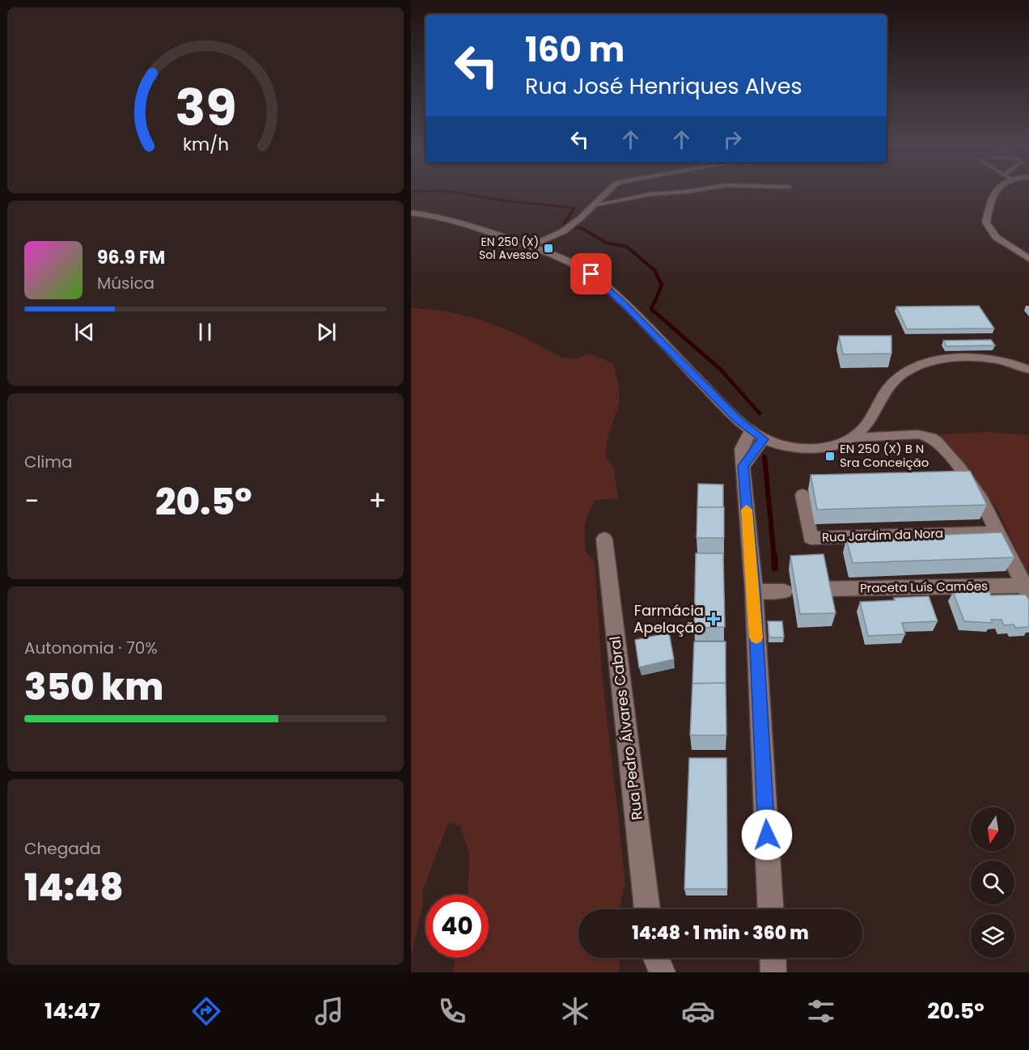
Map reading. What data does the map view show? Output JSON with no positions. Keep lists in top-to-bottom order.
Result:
{
  "streets": {
    "street": ["Rua Jardim da Nora", "Praceta Luís Camões", "Rua Pedro Álvares Cabral"]
  },
  "places": {
    "transit": ["EN 250 (X) Sol Avesso", "EN 250 (X) B N Sra Conceição"],
    "health": ["Farmácia Apelação"]
  },
  "north": "bottom",
  "page": {
    "turn": ["160 m", "Rua José Henriques Alves"],
    "song": ["96.9 FM", "Música"],
    "tile": [
      "Clima",
      ["Autonomia · 70%", "350 km"],
      ["Chegada", "14:48"]
    ],
    "heat": ["−", "20.5°", "+"],
    "limit": "40",
    "trip": "14:48 · 1 min · 360 m",
    "tabs": ["14:47", "20.5°"],
    "gauge": ["39", "km/h"]
  }
}
